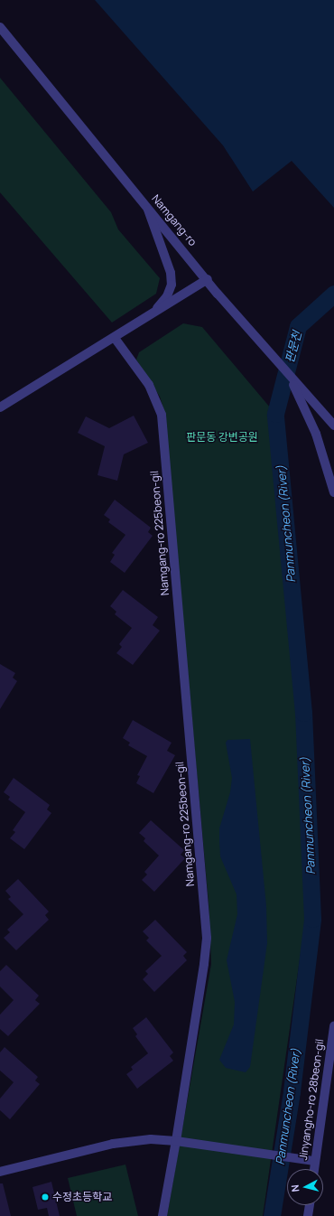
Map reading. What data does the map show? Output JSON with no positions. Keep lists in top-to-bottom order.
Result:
{
  "streets": {
    "street": ["Namgang-ro", "Namgang-ro 225beon-gil", "Jinyangho-ro 28beon-gil"]
  },
  "water": ["판문천", "Panmuncheon (River)"],
  "parks": ["판문동 강변공원"],
  "places": ["수정초등학교"],
  "north": "left"
}
